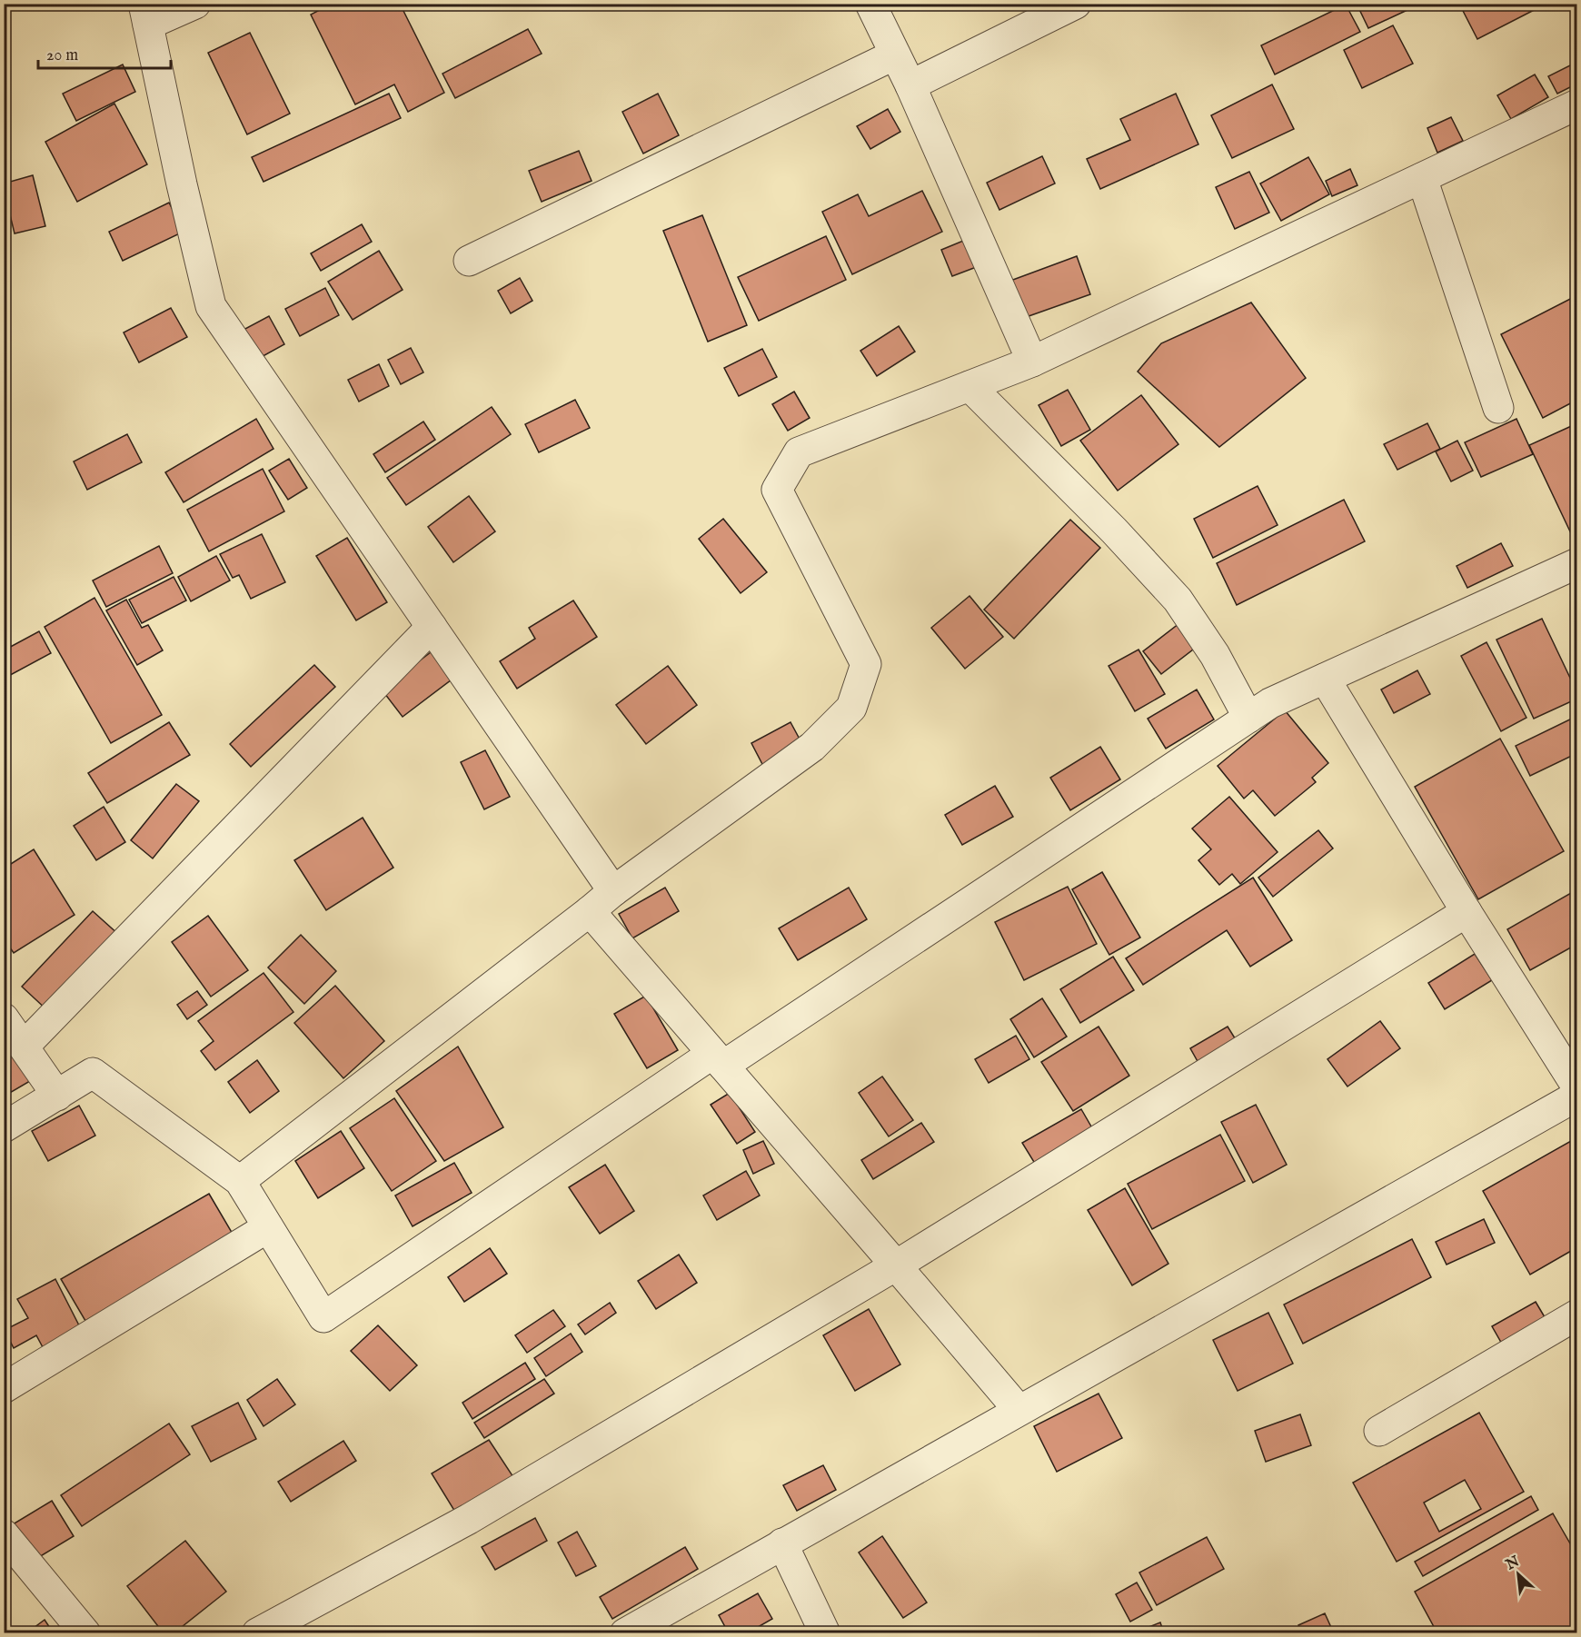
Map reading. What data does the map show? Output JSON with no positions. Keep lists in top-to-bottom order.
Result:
{
  "scale_bar": "20 m",
  "north": "top left"
}
